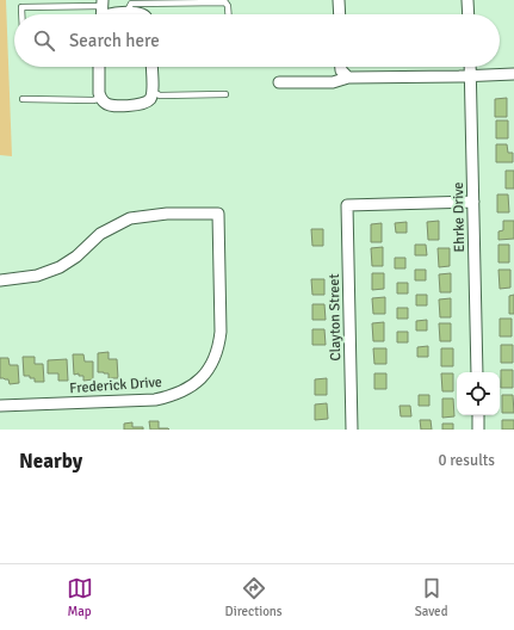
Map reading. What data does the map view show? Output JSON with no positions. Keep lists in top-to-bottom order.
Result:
{
  "streets": {
    "street": ["Ehrke Drive", "Clayton Street", "Frederick Drive"]
  },
  "crossings": [
    ["Ehrke Drive", "Clayton Street"]
  ],
  "page": {
    "search": "Search here",
    "heading": ["Nearby", "0 results"],
    "nav": ["Map", "Directions", "Saved"]
  }
}
